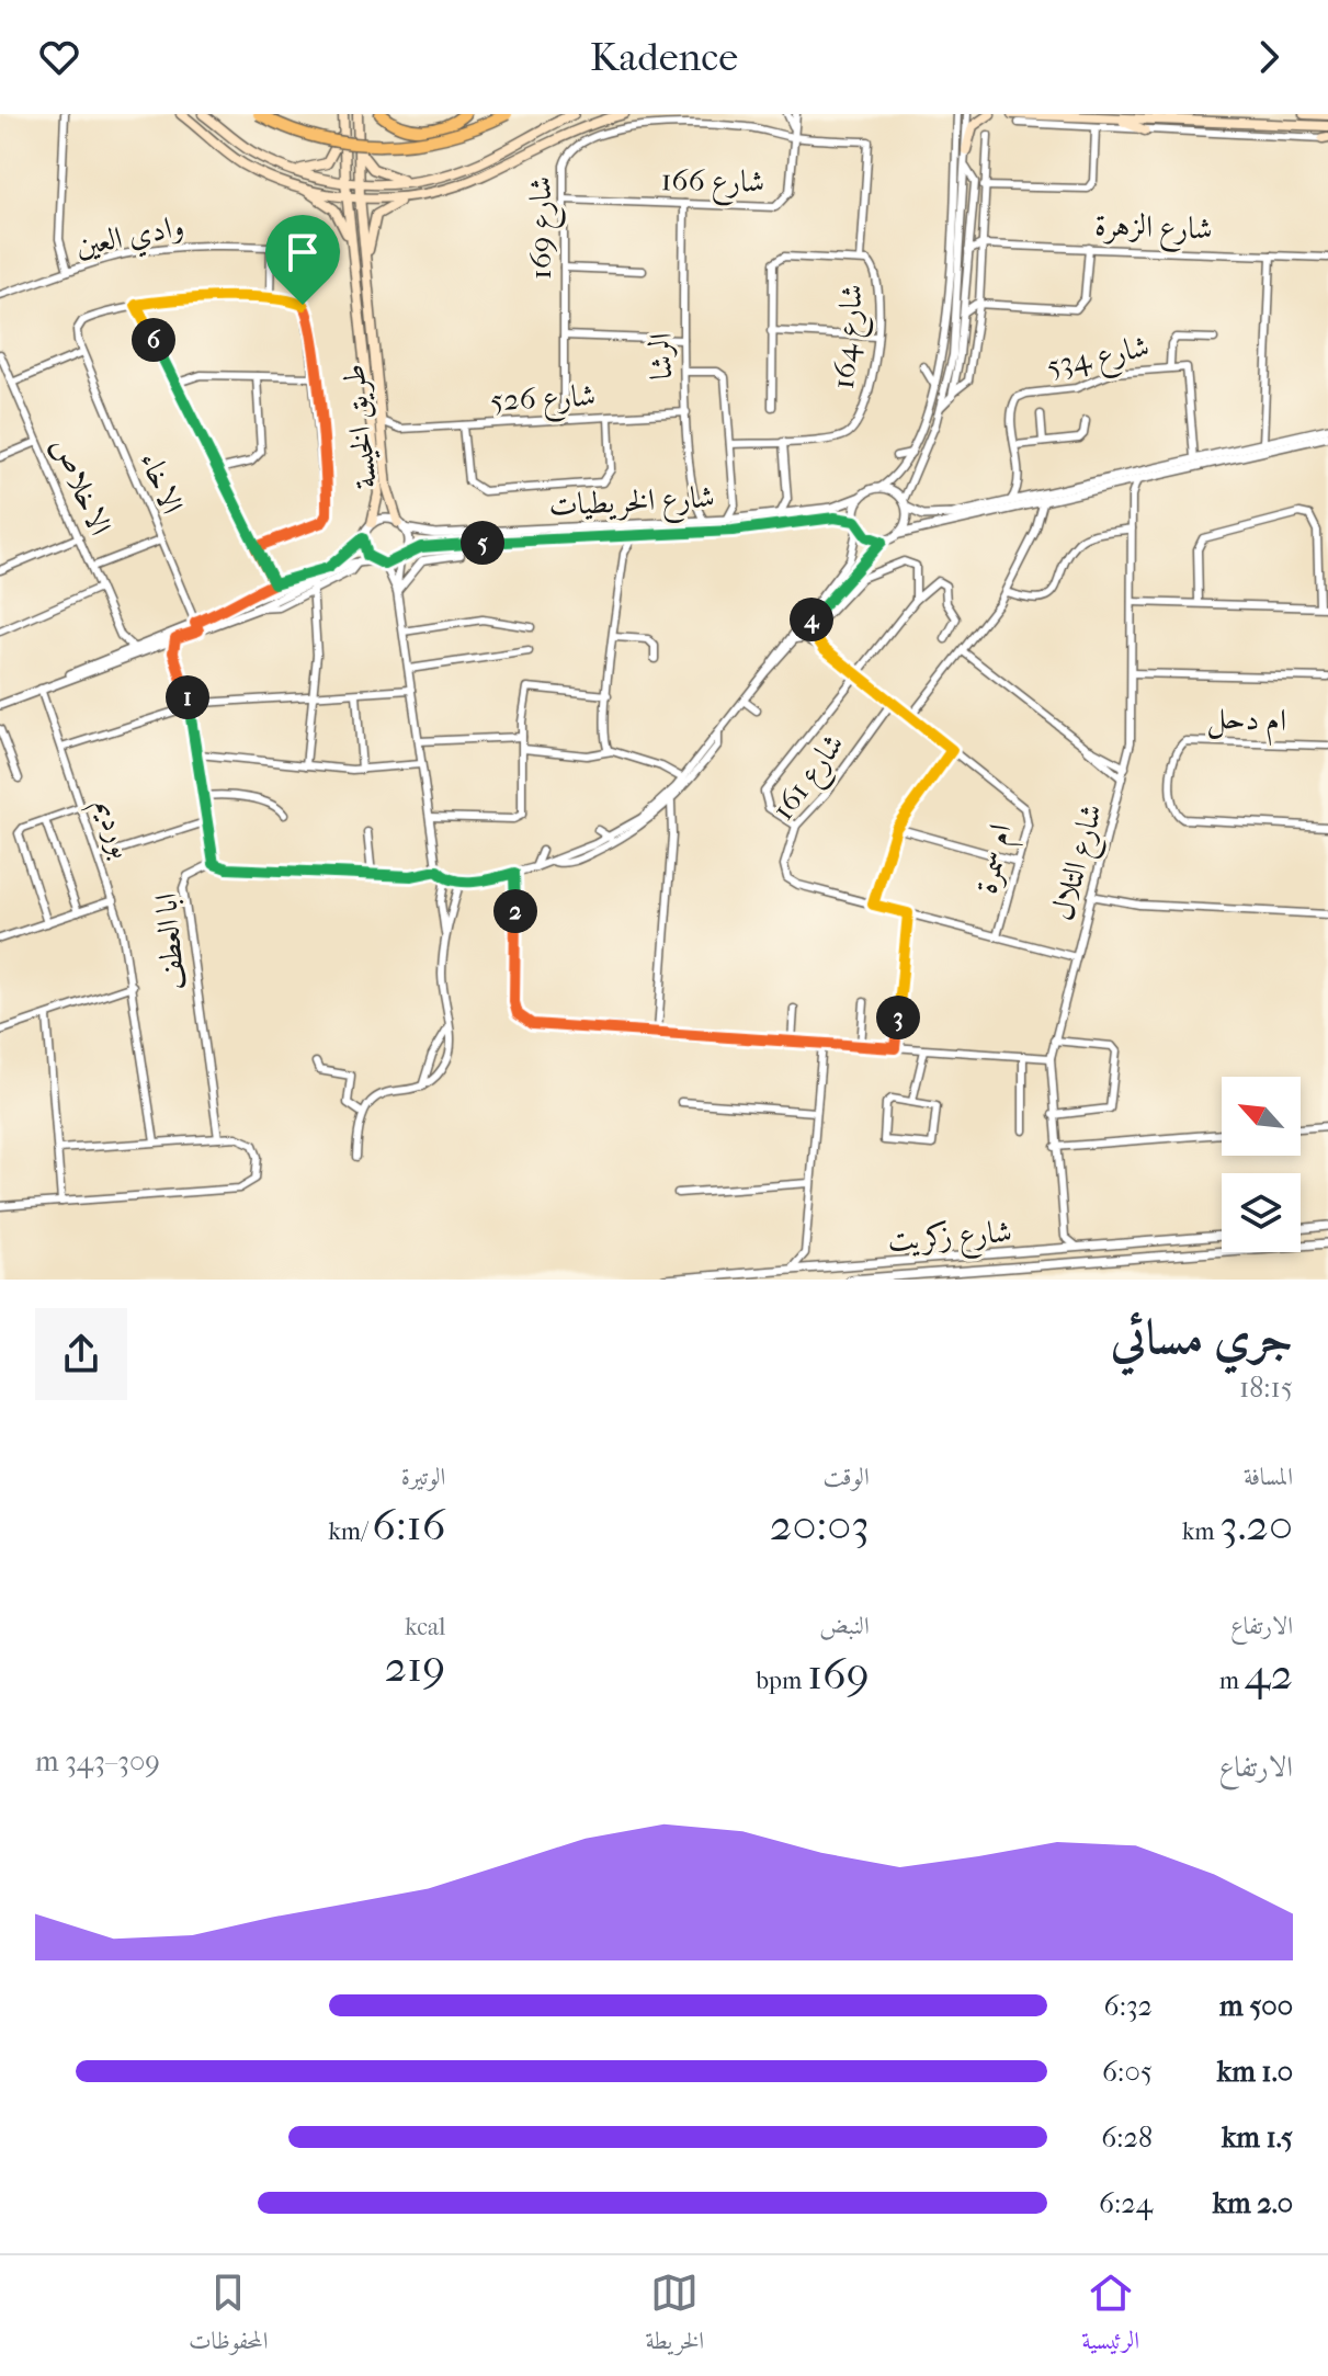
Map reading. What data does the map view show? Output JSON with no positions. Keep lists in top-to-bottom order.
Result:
{
  "streets": {
    "main road": ["طريق الخيسة"],
    "street": [
      "شارع 166",
      "شارع الزهرة",
      "شارع 169",
      "وادي العين",
      "شارع 164",
      "شارع 534",
      "الرشا",
      "شارع 526",
      "الاخاء",
      "الاخلاص",
      "شارع الخريطيات",
      "ام دحل",
      "شارع 161",
      "بورديم",
      "ام سمرة",
      "شارع التلال",
      "ابا العطف",
      "شارع زكريت"
    ]
  },
  "crossings": [
    ["شارع 166", "شارع 169"],
    ["شارع 166", "الرشا"],
    ["شارع 169", "شارع 526"],
    ["الرشا", "شارع 526"],
    ["شارع 526", "طريق الخيسة"],
    ["طريق الخيسة", "شارع الخريطيات"],
    ["شارع 161", "ام سمرة"],
    ["ام سمرة", "شارع التلال"]
  ],
  "north": "top left",
  "page": {
    "header": "Kadence",
    "pins": [
      "6",
      "5",
      "4",
      "1",
      "2",
      "3"
    ],
    "heading": ["جري مسائي", "18:15"],
    "stats": [
      ["المسافة", "3.20 km"],
      ["الوقت", "20:03"],
      ["الوتيرة", "6:16 /km"],
      ["الارتفاع", "42 m"],
      ["النبض", "169 bpm"],
      ["kcal", "219"]
    ],
    "chart": ["الارتفاع", "309–343 m"],
    "list": [
      {
        "name": "500 m",
        "note": "6:32"
      },
      {
        "name": "1.0 km",
        "note": "6:05"
      },
      {
        "name": "1.5 km",
        "note": "6:28"
      },
      {
        "name": "2.0 km",
        "note": "6:24"
      }
    ],
    "tabs": ["الرئيسية", "الخريطة", "المحفوظات"]
  }
}
